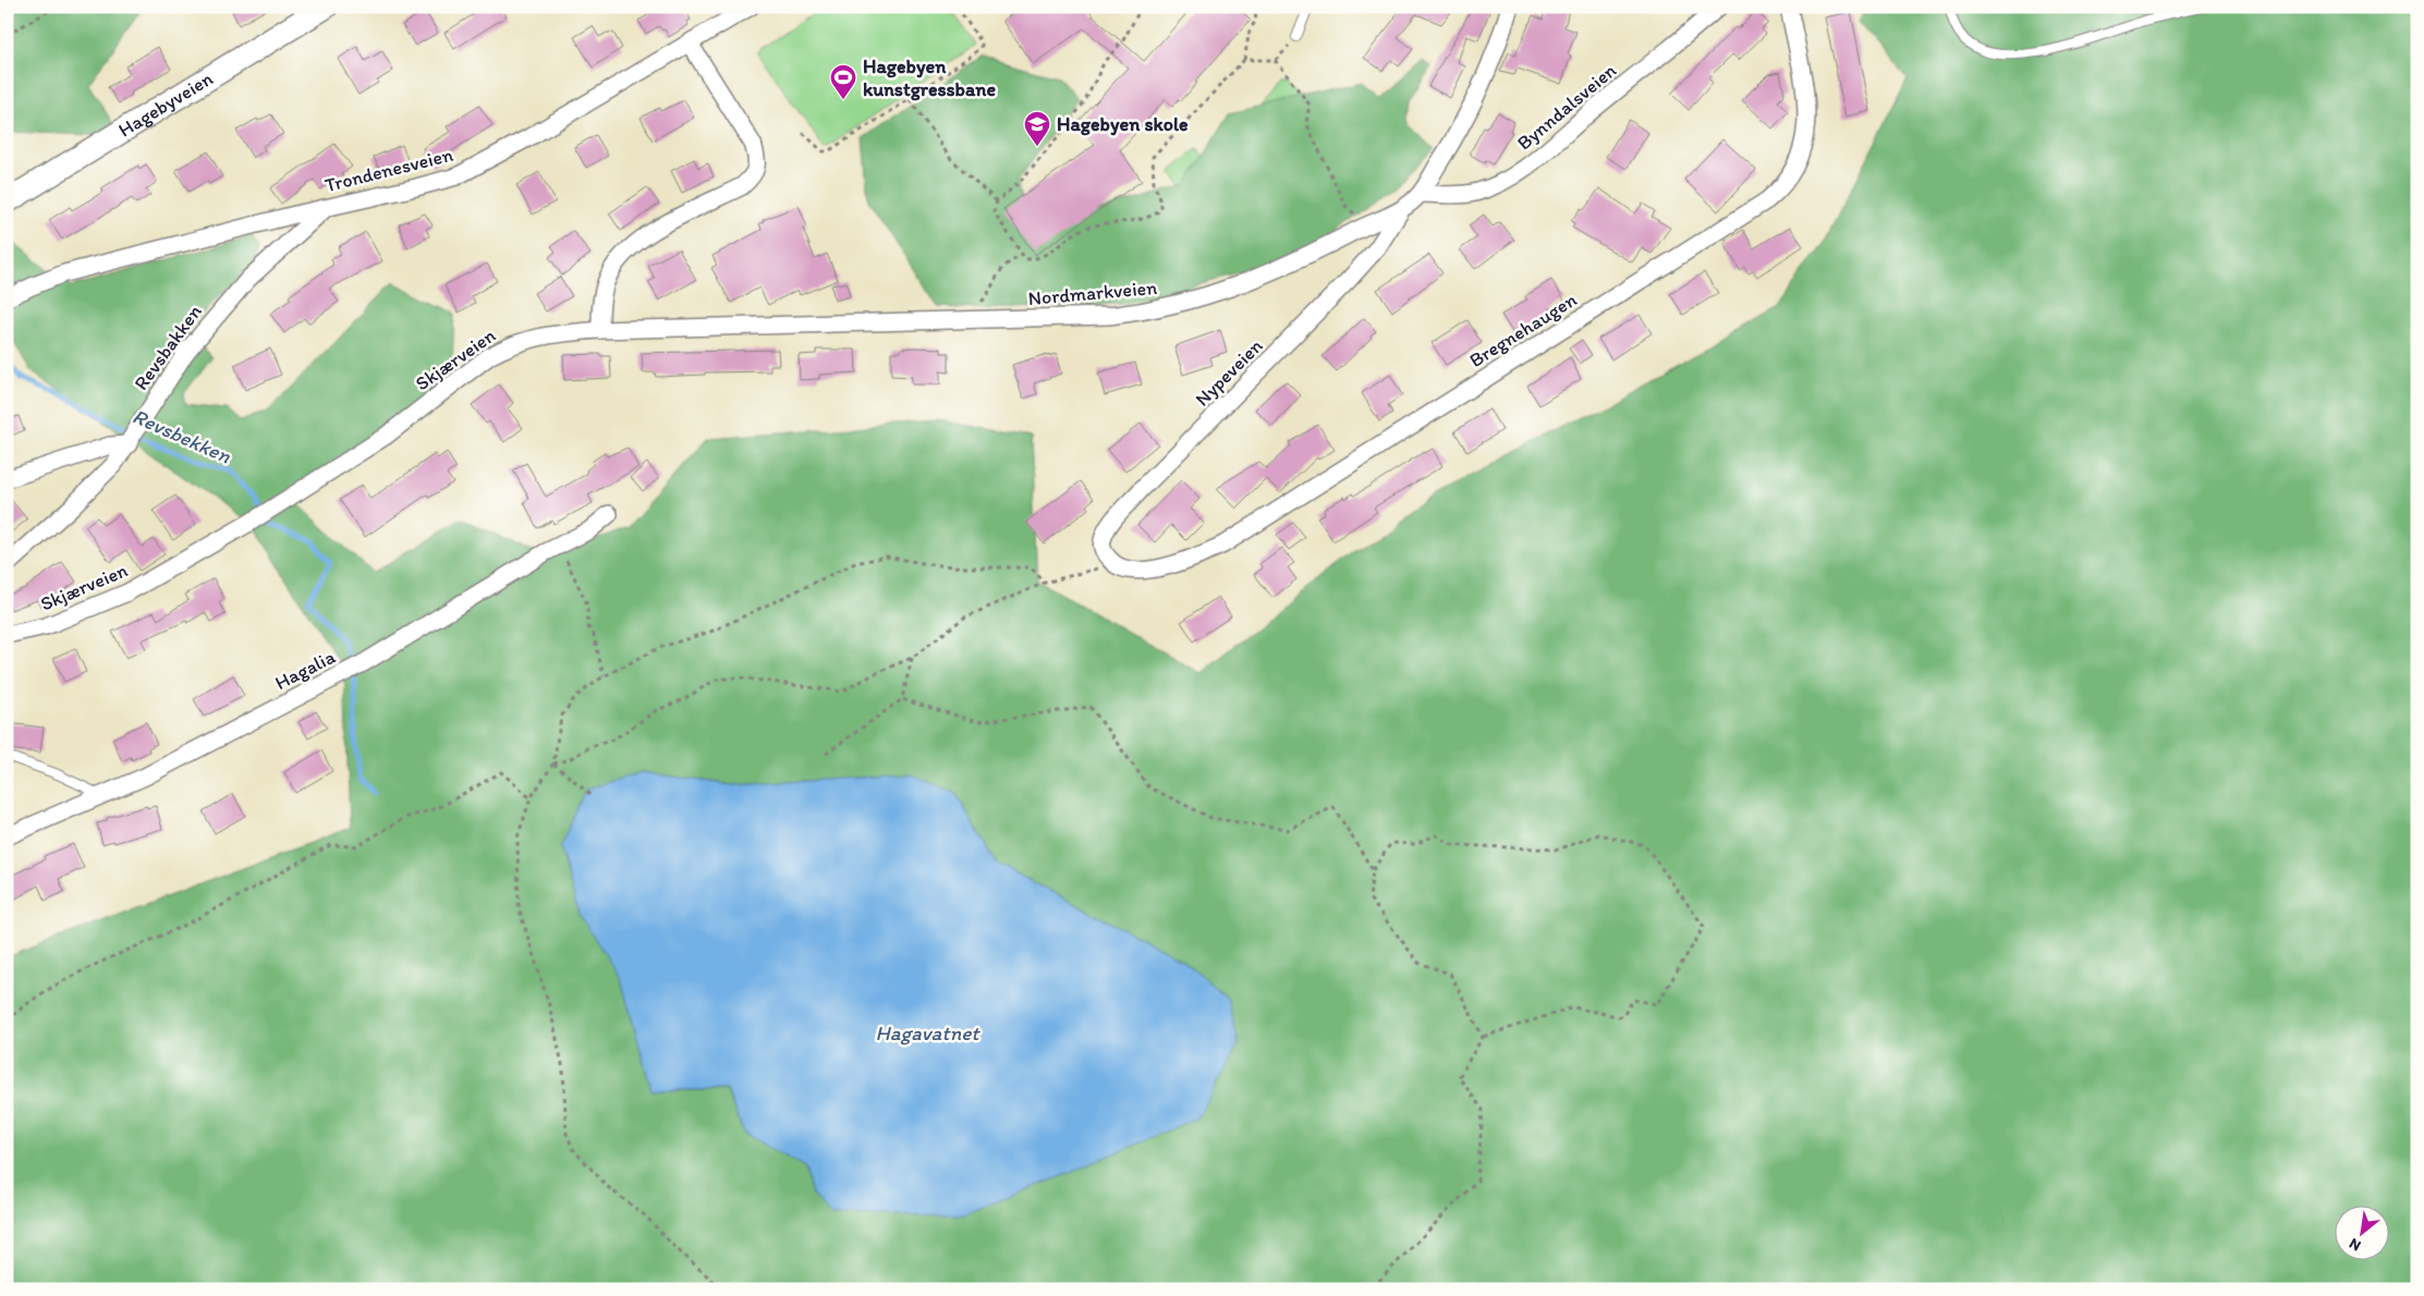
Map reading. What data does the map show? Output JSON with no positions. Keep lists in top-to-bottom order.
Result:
{
  "streets": {
    "main road": ["Hagebyveien"],
    "street": [
      "Bynndalsveien",
      "Trondenesveien",
      "Nordmarkveien",
      "Bregnehaugen",
      "Revsbakken",
      "Skjærveien",
      "Nypeveien",
      "Hagalia"
    ]
  },
  "crossings": [
    ["Bynndalsveien", "Nordmarkveien"],
    ["Trondenesveien", "Revsbakken"],
    ["Nordmarkveien", "Skjærveien"],
    ["Nordmarkveien", "Nypeveien"],
    ["Bregnehaugen", "Nypeveien"]
  ],
  "water": ["Revsbekken", "Hagavatnet"],
  "places": {
    "sports": ["Hagebyen kunstgressbane"],
    "school or university": ["Hagebyen skole"]
  },
  "north": "bottom left"
}
